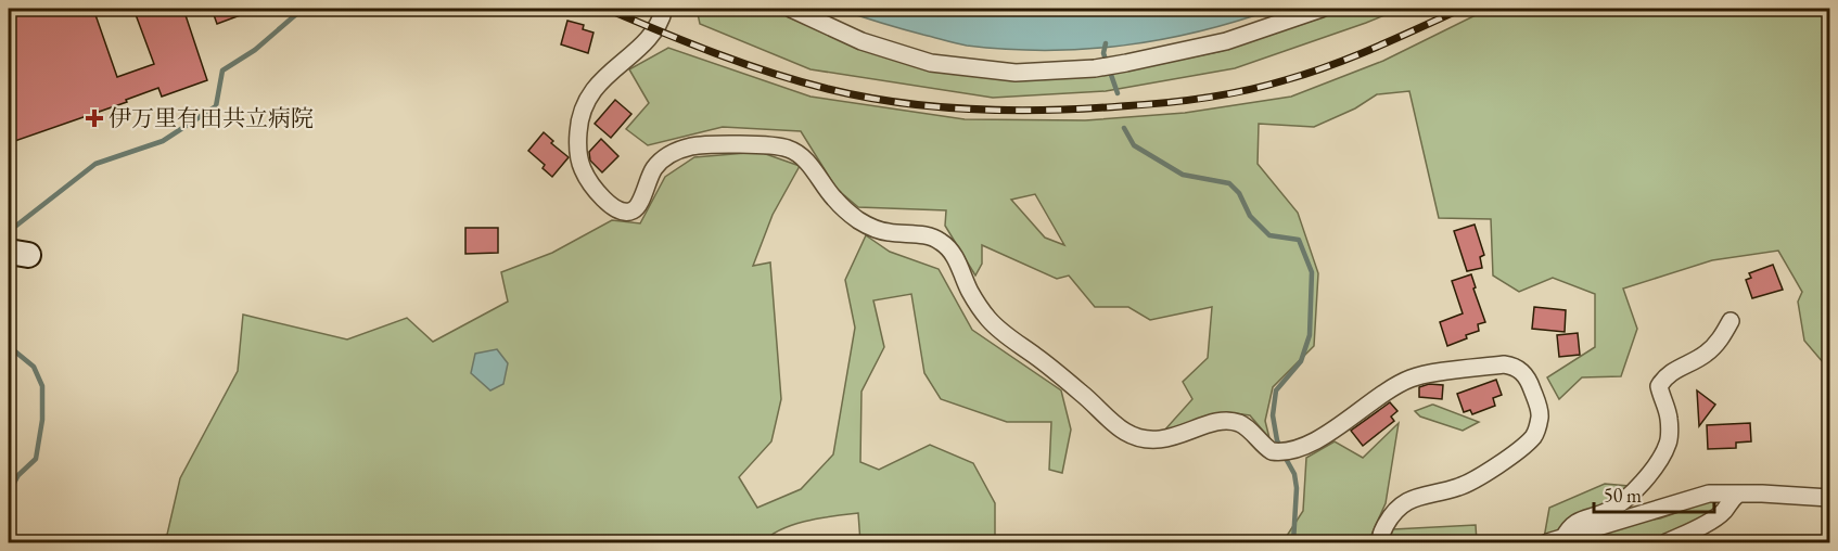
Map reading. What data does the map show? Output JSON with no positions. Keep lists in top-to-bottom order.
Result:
{
  "places": {
    "health": ["伊万里有田共立病院"]
  },
  "scale_bar": "50 m"
}
